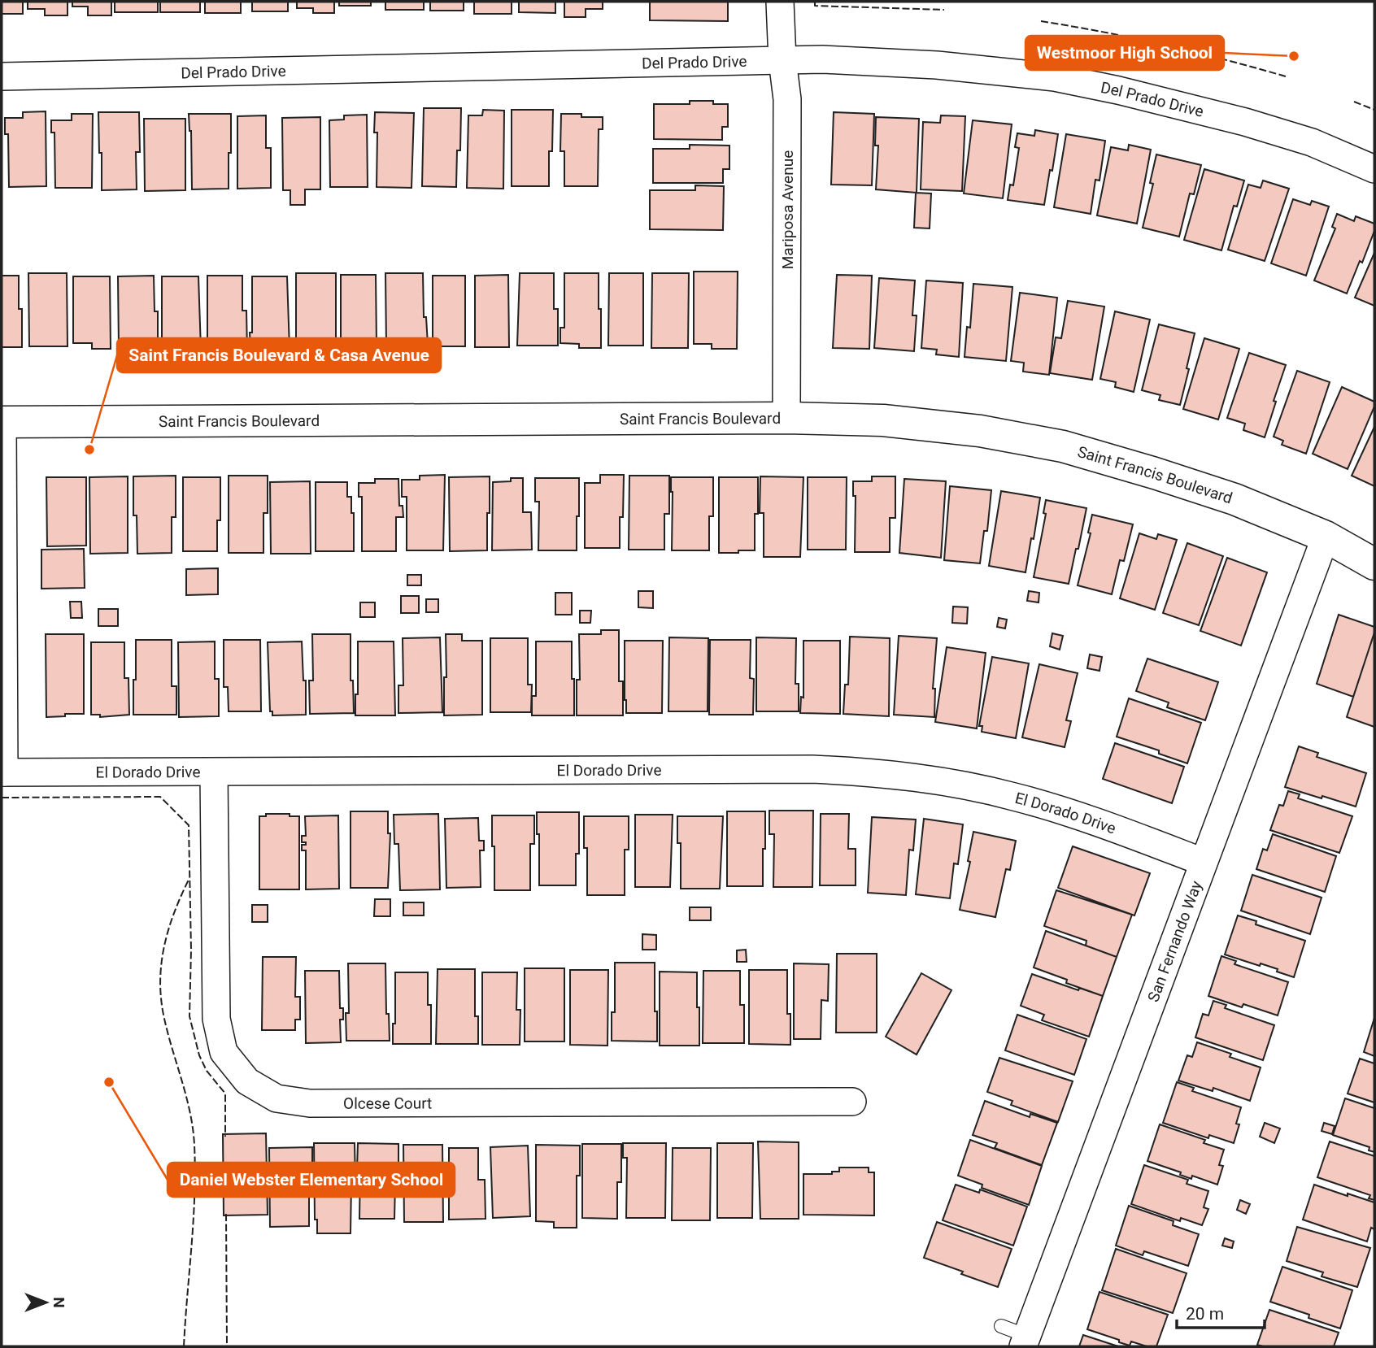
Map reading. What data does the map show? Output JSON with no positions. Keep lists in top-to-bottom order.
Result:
{
  "streets": {
    "street": [
      "Del Prado Drive",
      "Mariposa Avenue",
      "Saint Francis Boulevard",
      "El Dorado Drive",
      "San Fernando Way",
      "Olcese Court"
    ]
  },
  "crossings": [
    ["Del Prado Drive", "Mariposa Avenue"],
    ["Mariposa Avenue", "Saint Francis Boulevard"],
    ["Saint Francis Boulevard", "San Fernando Way"],
    ["El Dorado Drive", "San Fernando Way"],
    ["El Dorado Drive", "Olcese Court"]
  ],
  "places": ["Westmoor High School", "Saint Francis Boulevard & Casa Avenue", "Daniel Webster Elementary School"],
  "scale_bar": "20 m",
  "north": "right"
}
